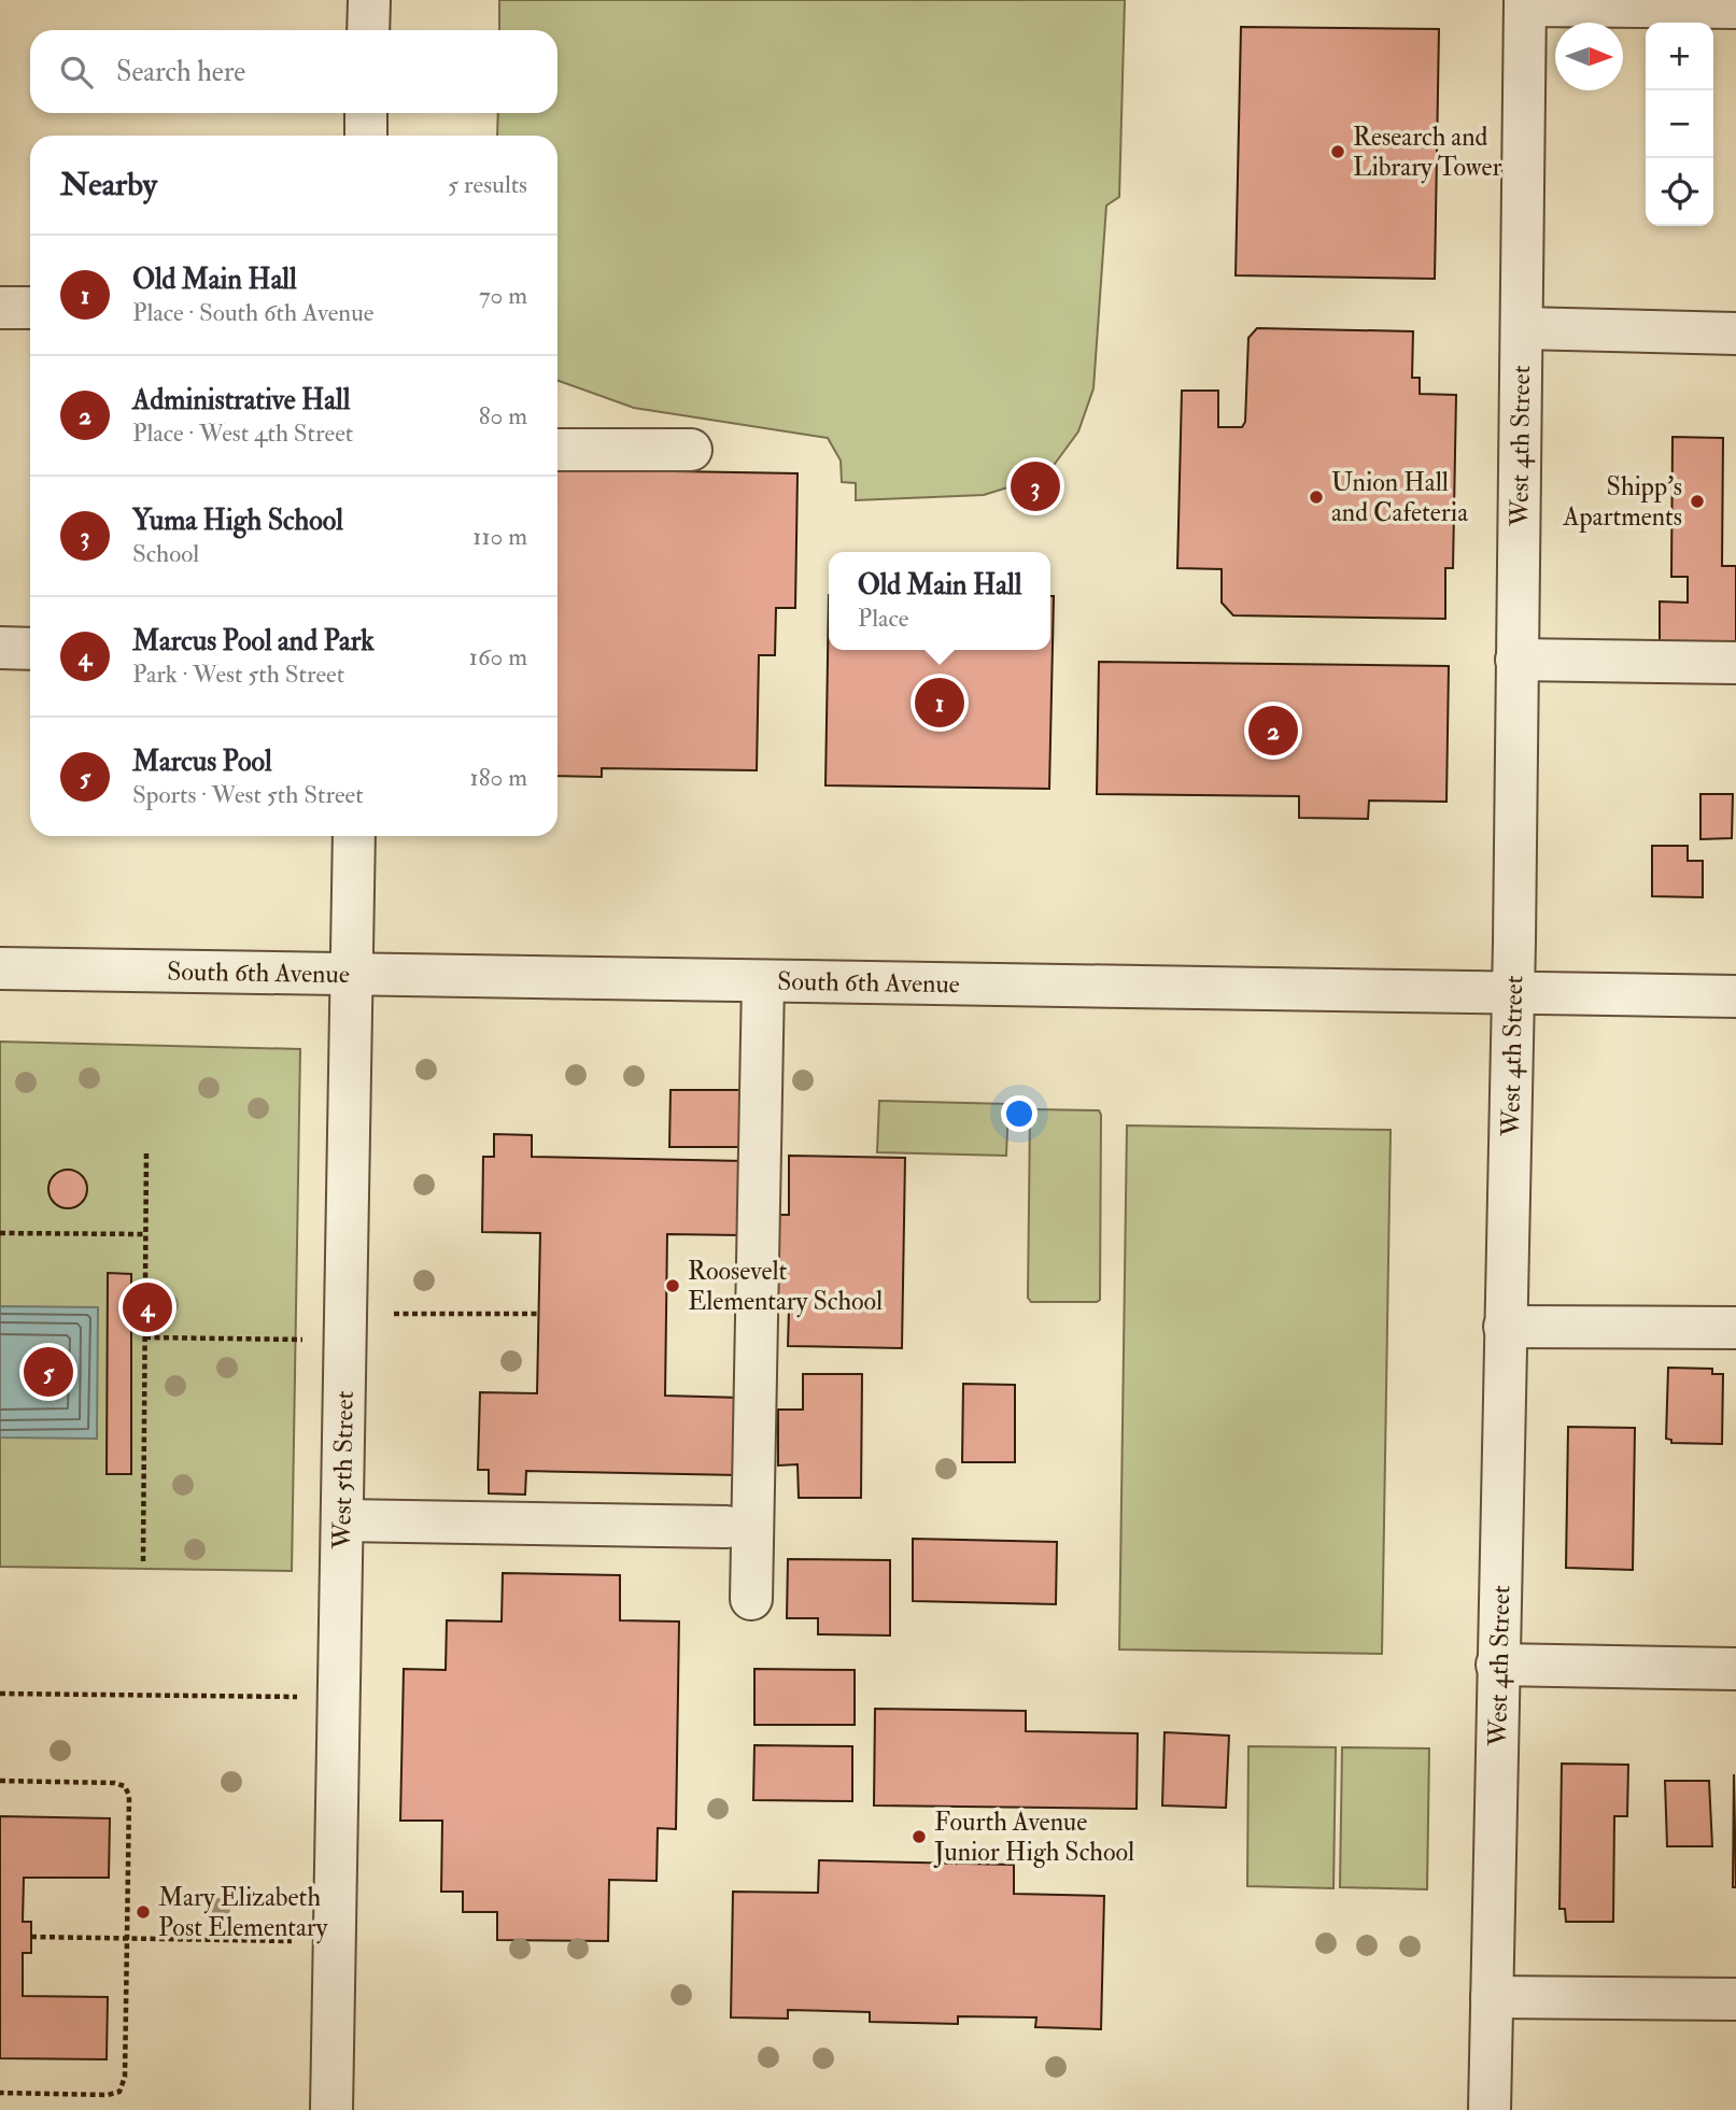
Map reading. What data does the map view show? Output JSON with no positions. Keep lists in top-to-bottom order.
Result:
{
  "streets": {
    "street": ["West 4th Street", "South 6th Avenue", "West 5th Street"]
  },
  "crossings": [
    ["West 4th Street", "South 6th Avenue"],
    ["South 6th Avenue", "West 5th Street"]
  ],
  "places": [
    "Research and Library Tower",
    "Union Hall and Cafeteria",
    "Shipp's Apartments",
    "Roosevelt Elementary School",
    "Fourth Avenue Junior High School",
    "Mary Elizabeth Post Elementary"
  ],
  "north": "right",
  "page": {
    "map_buttons": ["+", "−"],
    "search": "Search here",
    "heading": ["Nearby", "5 results"],
    "list": [
      {
        "mark": "1",
        "name": "Old Main Hall",
        "note": "Place · South 6th Avenue",
        "value": "70 m"
      },
      {
        "mark": "2",
        "name": "Administrative Hall",
        "note": "Place · West 4th Street",
        "value": "80 m"
      },
      {
        "mark": "3",
        "name": "Yuma High School",
        "note": "School",
        "value": "110 m"
      },
      {
        "mark": "4",
        "name": "Marcus Pool and Park",
        "note": "Park · West 5th Street",
        "value": "160 m"
      },
      {
        "mark": "5",
        "name": "Marcus Pool",
        "note": "Sports · West 5th Street",
        "value": "180 m"
      }
    ],
    "pins": [
      "3",
      "1",
      "2",
      "4",
      "5"
    ],
    "popup": ["Old Main Hall", "Place"]
  }
}
